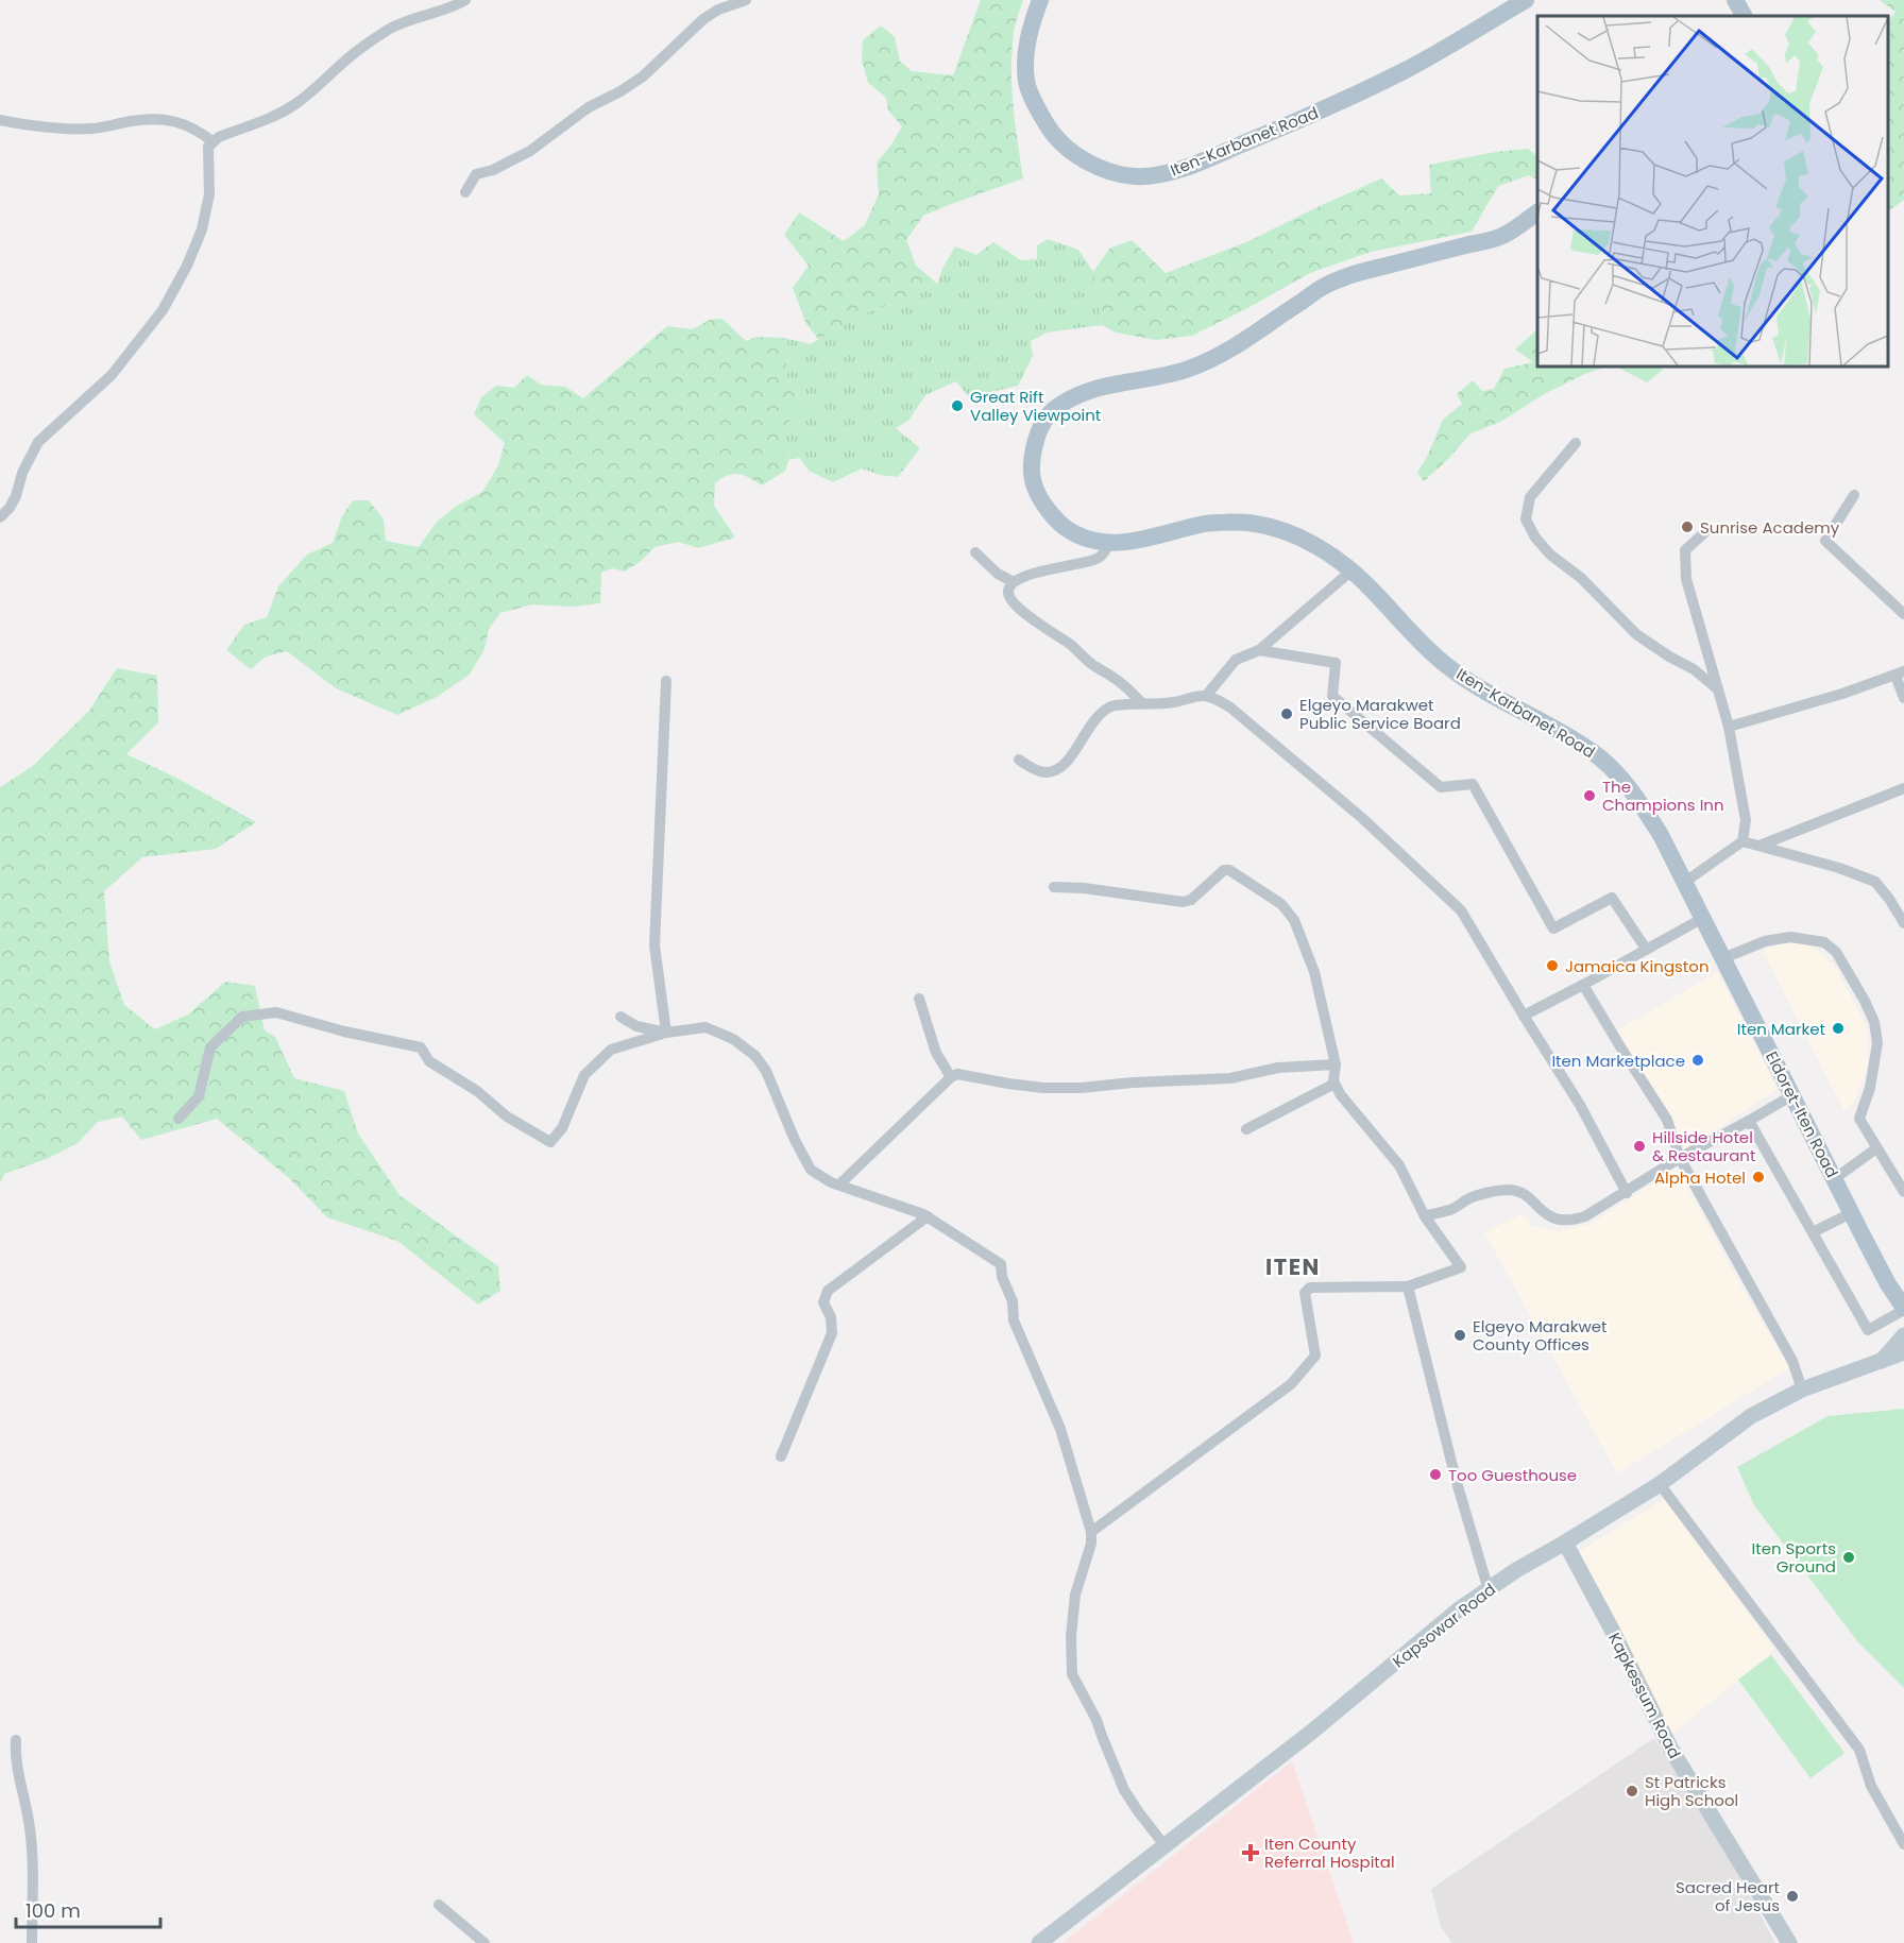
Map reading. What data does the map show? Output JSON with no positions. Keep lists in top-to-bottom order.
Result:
{
  "streets": {
    "main road": [
      "Iten-Karbanet Road",
      "Eldoret-Iten Road",
      "Kapsowar Road",
      "Kapkessum Road"
    ]
  },
  "crossings": [
    ["Iten-Karbanet Road", "Eldoret-Iten Road"],
    ["Kapsowar Road", "Kapkessum Road"]
  ],
  "districts": ["ITEN"],
  "places": {
    "other": [
      "Great Rift Valley Viewpoint",
      "Sunrise Academy",
      "Elgeyo Marakwet Public Service Board",
      "The Champions Inn",
      "Jamaica Kingston",
      "Iten Market",
      "Iten Marketplace",
      "Hillside Hotel & Restaurant",
      "Alpha Hotel",
      "Elgeyo Marakwet County Offices",
      "Too Guesthouse",
      "Iten Sports Ground",
      "St Patricks High School",
      "Sacred Heart of Jesus"
    ],
    "health": ["Iten County Referral Hospital"]
  },
  "scale_bar": "100 m"
}
